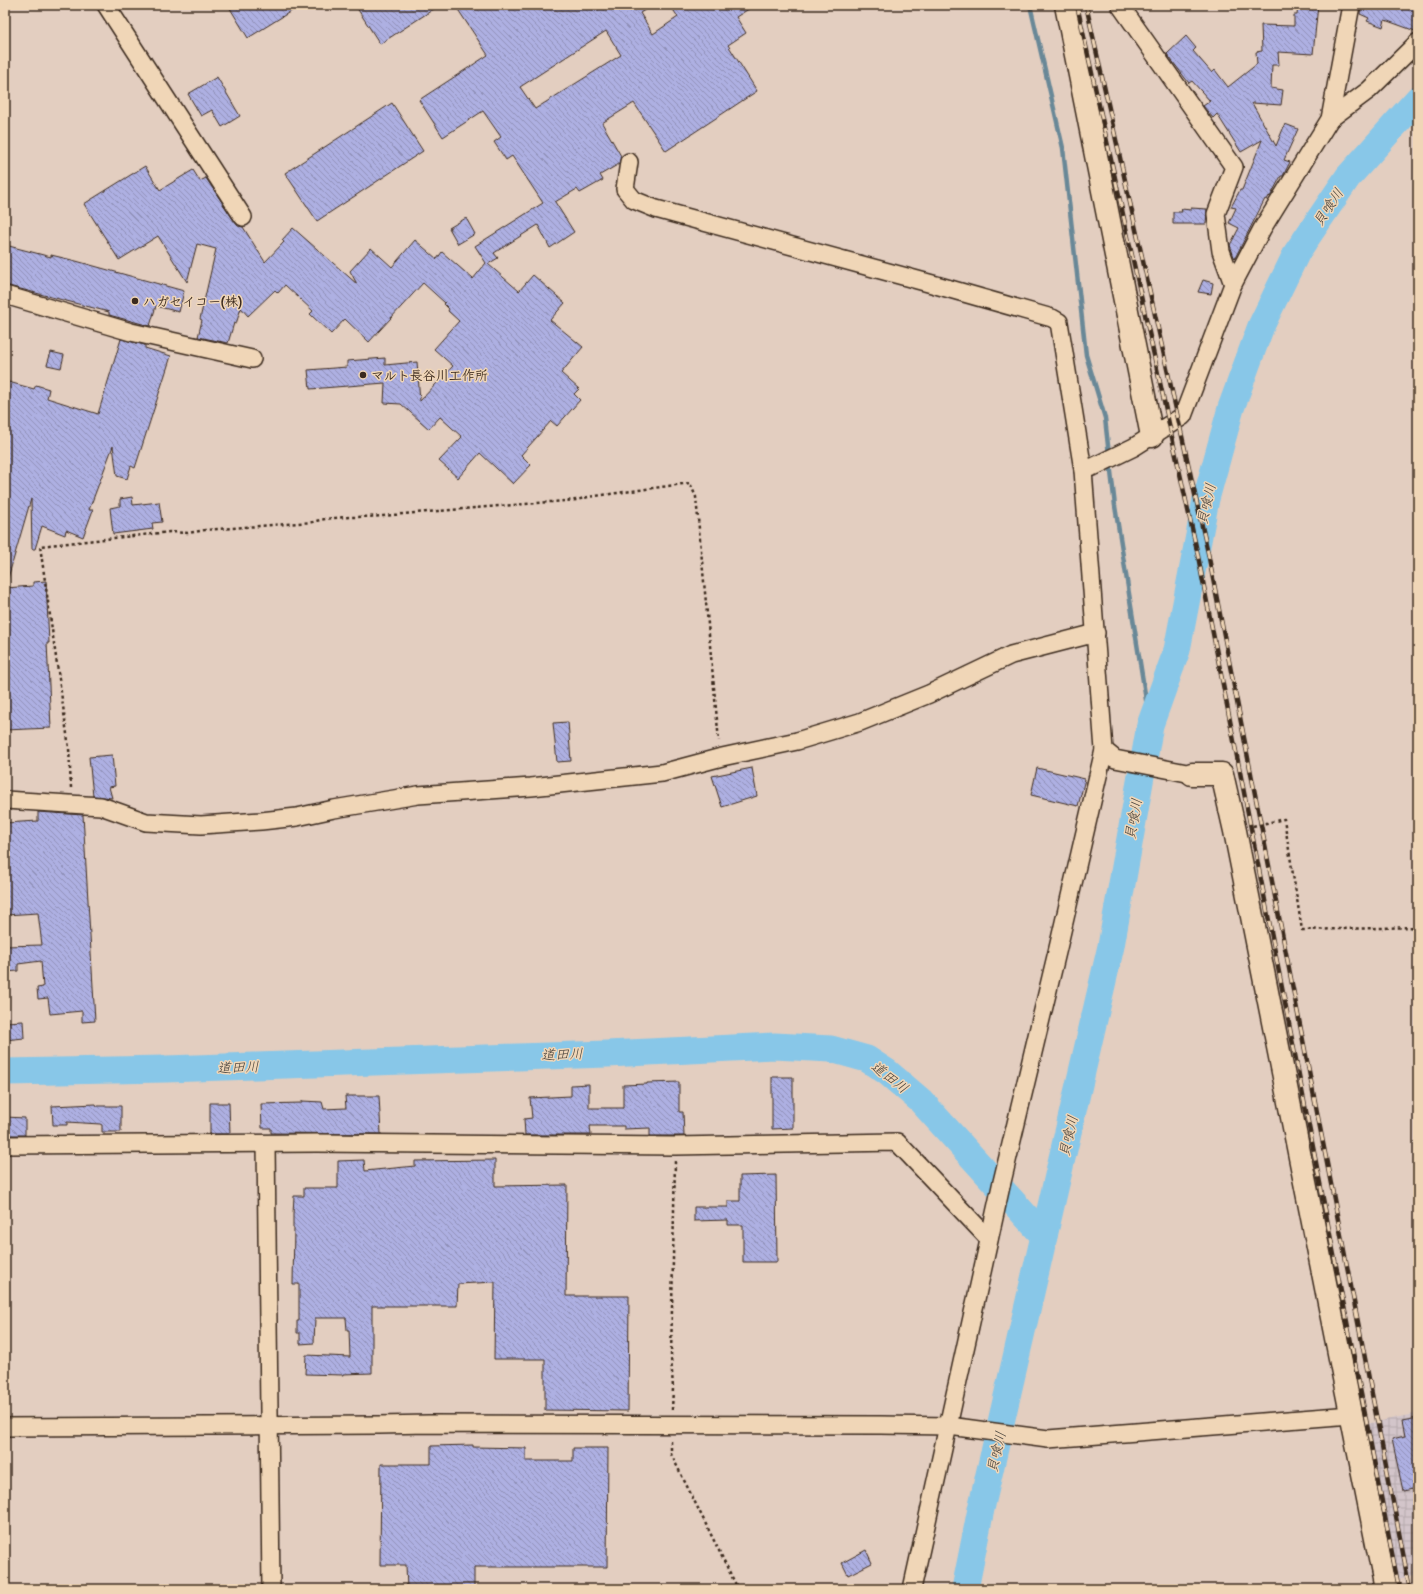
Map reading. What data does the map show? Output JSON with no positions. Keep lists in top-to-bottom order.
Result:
{
  "water": ["貝喰川", "道田川"],
  "places": ["ハガセイコー(株)", "マルト長谷川工作所"]
}
